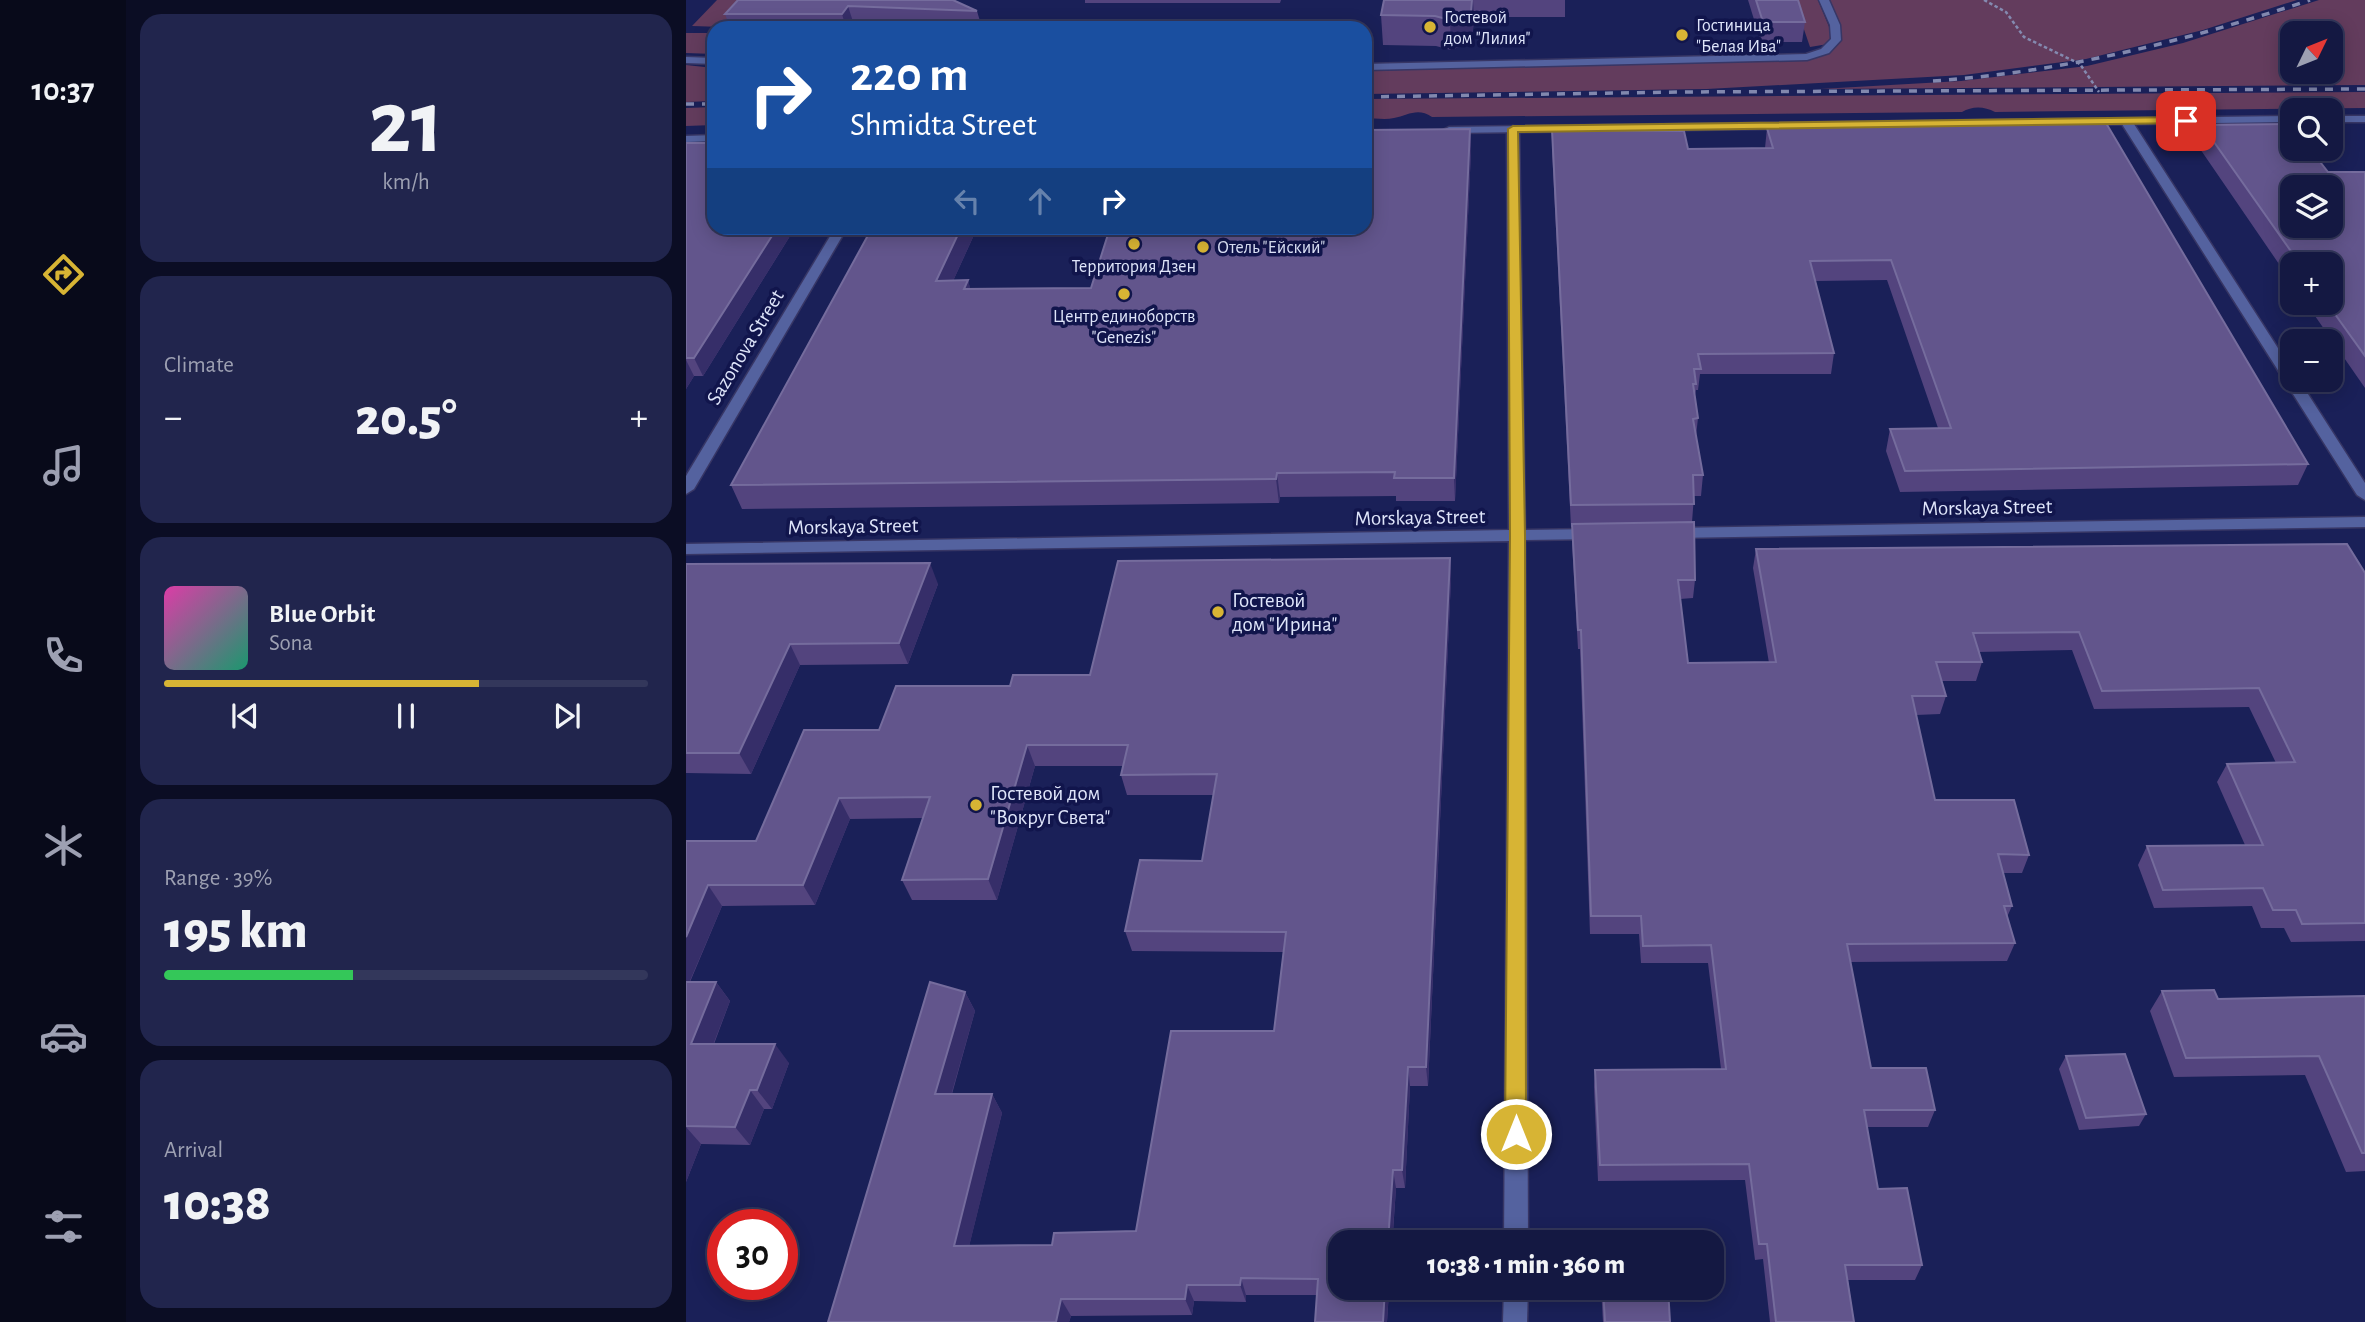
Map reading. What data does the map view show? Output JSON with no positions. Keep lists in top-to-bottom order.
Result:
{
  "streets": {
    "street": ["Sazonova Street", "Morskaya Street"]
  },
  "places": [
    "Гостевой дом \"Лилия\"",
    "Гостиница \"Белая Ива\"",
    "Территория Дзен",
    "Отель \"Ейский\"",
    "Центр единоборств \"Genezis\"",
    "Гостевой дом \"Ирина\"",
    "Гостевой дом \"Вокруг Света\""
  ],
  "north": "top right",
  "page": {
    "tabs": "10:37",
    "tile": [
      ["21", "km/h"],
      "Climate",
      ["Range · 39%", "195 km"],
      ["Arrival", "10:38"]
    ],
    "map_buttons": ["+", "−"],
    "turn": ["220 m", "Shmidta Street"],
    "heat": ["−", "20.5°", "+"],
    "song": ["Blue Orbit", "Sona"],
    "limit": "30",
    "trip": "10:38 · 1 min · 360 m"
  }
}
